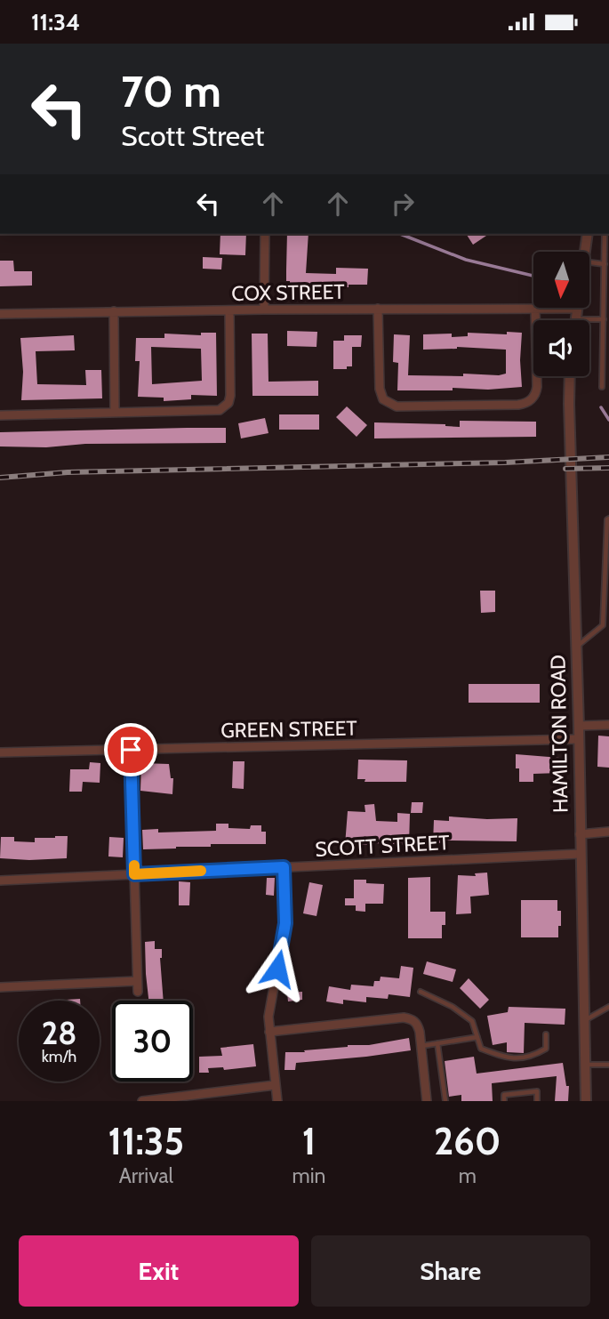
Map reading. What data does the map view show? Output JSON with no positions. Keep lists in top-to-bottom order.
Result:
{
  "streets": {
    "street": [
      "COX STREET",
      "GREEN STREET",
      "HAMILTON ROAD",
      "SCOTT STREET"
    ]
  },
  "crossings": [
    ["GREEN STREET", "HAMILTON ROAD"],
    ["HAMILTON ROAD", "SCOTT STREET"]
  ],
  "north": "bottom",
  "page": {
    "status": "11:34",
    "turn": ["70 m", "Scott Street"],
    "speed": "28 km/h",
    "limit": "30",
    "eta": [
      "11:35",
      "Arrival",
      "1",
      "min",
      "260",
      "m"
    ],
    "buttons": ["Exit", "Share"]
  }
}
